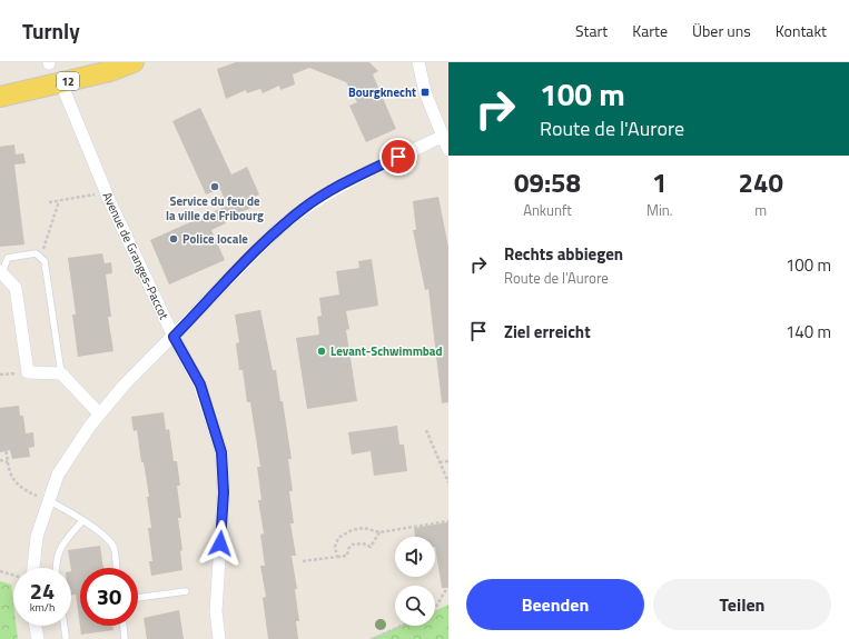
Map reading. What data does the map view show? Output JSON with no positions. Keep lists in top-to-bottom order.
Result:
{
  "streets": {
    "main road": ["12"],
    "street": ["Avenue de Granges-Paccot"]
  },
  "crossings": [
    ["12", "Avenue de Granges-Paccot"]
  ],
  "places": {
    "transit": ["Bourgknecht"],
    "other": ["Service du feu de la ville de Fribourg", "Police locale", "Levant-Schwimmbad"]
  },
  "page": {
    "header": "Turnly",
    "nav": [
      "Start",
      "Karte",
      "Über uns",
      "Kontakt"
    ],
    "turn": ["100 m", "Route de l'Aurore"],
    "eta": [
      "09:58",
      "Ankunft",
      "1",
      "Min.",
      "240",
      "m"
    ],
    "list": [
      {
        "name": "Rechts abbiegen",
        "note": "Route de l'Aurore",
        "value": "100 m"
      },
      {
        "name": "Ziel erreicht",
        "value": "140 m"
      }
    ],
    "speed": "24 km/h",
    "limit": "30",
    "buttons": ["Beenden", "Teilen"]
  }
}
